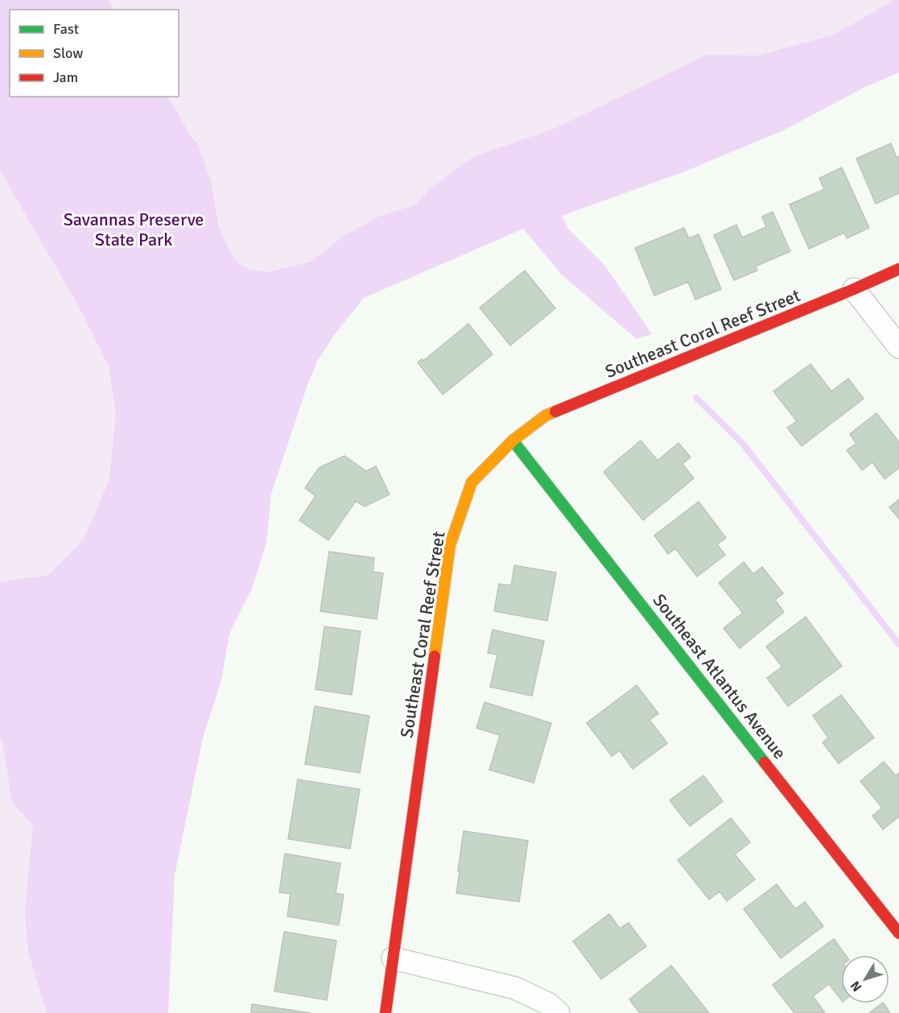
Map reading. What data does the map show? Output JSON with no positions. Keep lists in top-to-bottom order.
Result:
{
  "streets": {
    "street": ["Southeast Coral Reef Street", "Southeast Atlantus Avenue"]
  },
  "crossings": [
    ["Southeast Coral Reef Street", "Southeast Atlantus Avenue"]
  ],
  "parks": ["Savannas Preserve State Park"],
  "legend": ["Fast", "Slow", "Jam"],
  "north": "bottom left"
}
